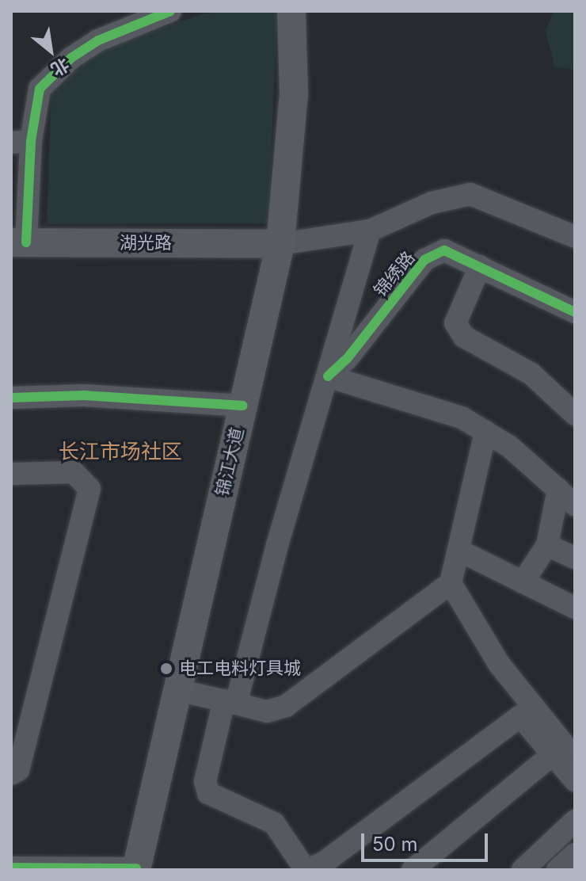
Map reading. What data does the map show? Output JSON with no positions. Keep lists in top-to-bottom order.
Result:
{
  "streets": {
    "main road": ["湖光路", "锦江大道"],
    "street": ["锦绣路"]
  },
  "crossings": [
    ["湖光路", "锦江大道"]
  ],
  "districts": ["长江市场社区"],
  "places": ["电工电料灯具城"],
  "scale_bar": "50 m",
  "north": "bottom right"
}
